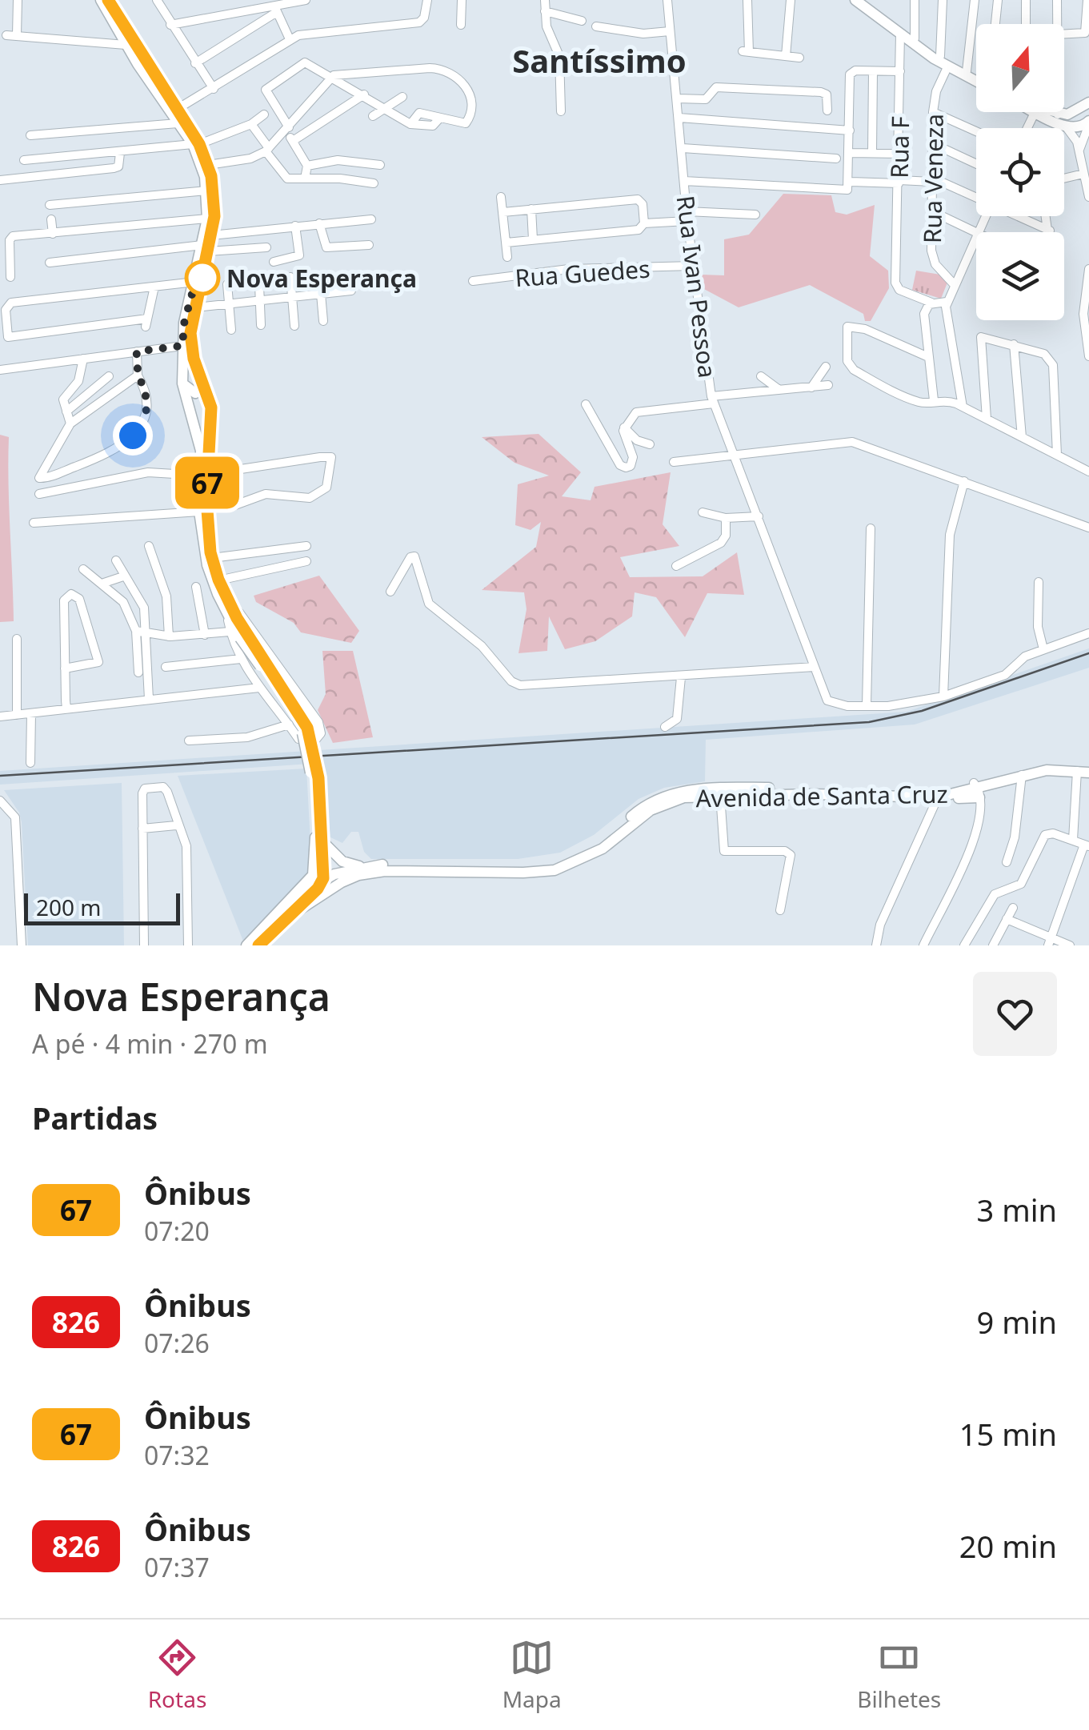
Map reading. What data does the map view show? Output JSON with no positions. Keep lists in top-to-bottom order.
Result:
{
  "streets": {
    "main road": ["Avenida de Santa Cruz"],
    "street": [
      "Rua F",
      "Rua Veneza",
      "Rua Guedes",
      "Rua Ivan Pessoa"
    ]
  },
  "crossings": [
    ["Rua Guedes", "Rua Ivan Pessoa"]
  ],
  "districts": ["Santíssimo"],
  "places": ["Nova Esperança"],
  "lines": ["bus line 67"],
  "scale_bar": "200 m",
  "north": "top",
  "page": {
    "on_map": "67",
    "scale": "200 m",
    "heading": [
      ["Nova Esperança", "A pé · 4 min · 270 m"],
      "Partidas"
    ],
    "list": [
      {
        "mark": "67",
        "name": "Ônibus",
        "note": "07:20",
        "value": "3 min"
      },
      {
        "mark": "826",
        "name": "Ônibus",
        "note": "07:26",
        "value": "9 min"
      },
      {
        "mark": "67",
        "name": "Ônibus",
        "note": "07:32",
        "value": "15 min"
      },
      {
        "mark": "826",
        "name": "Ônibus",
        "note": "07:37",
        "value": "20 min"
      }
    ],
    "tabs": ["Rotas", "Mapa", "Bilhetes"]
  }
}
